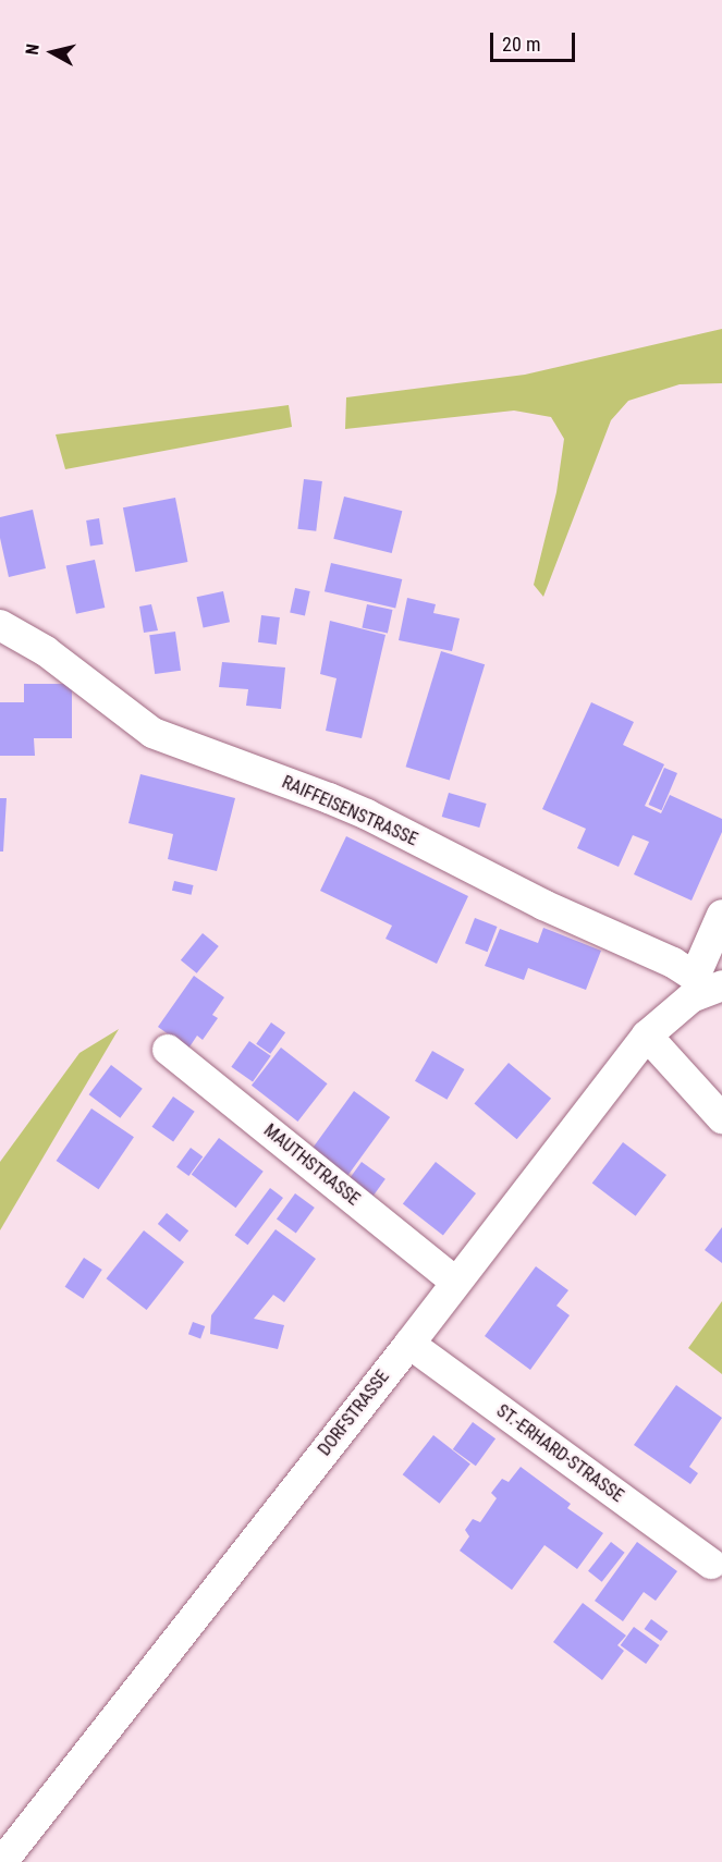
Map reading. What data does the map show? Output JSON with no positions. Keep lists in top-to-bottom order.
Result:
{
  "streets": {
    "street": [
      "RAIFFEISENSTRASSE",
      "MAUTHSTRASSE",
      "DORFSTRASSE",
      "ST.-ERHARD-STRASSE"
    ]
  },
  "crossings": [
    ["RAIFFEISENSTRASSE", "DORFSTRASSE"],
    ["MAUTHSTRASSE", "DORFSTRASSE"],
    ["DORFSTRASSE", "ST.-ERHARD-STRASSE"]
  ],
  "scale_bar": "20 m",
  "north": "left"
}
